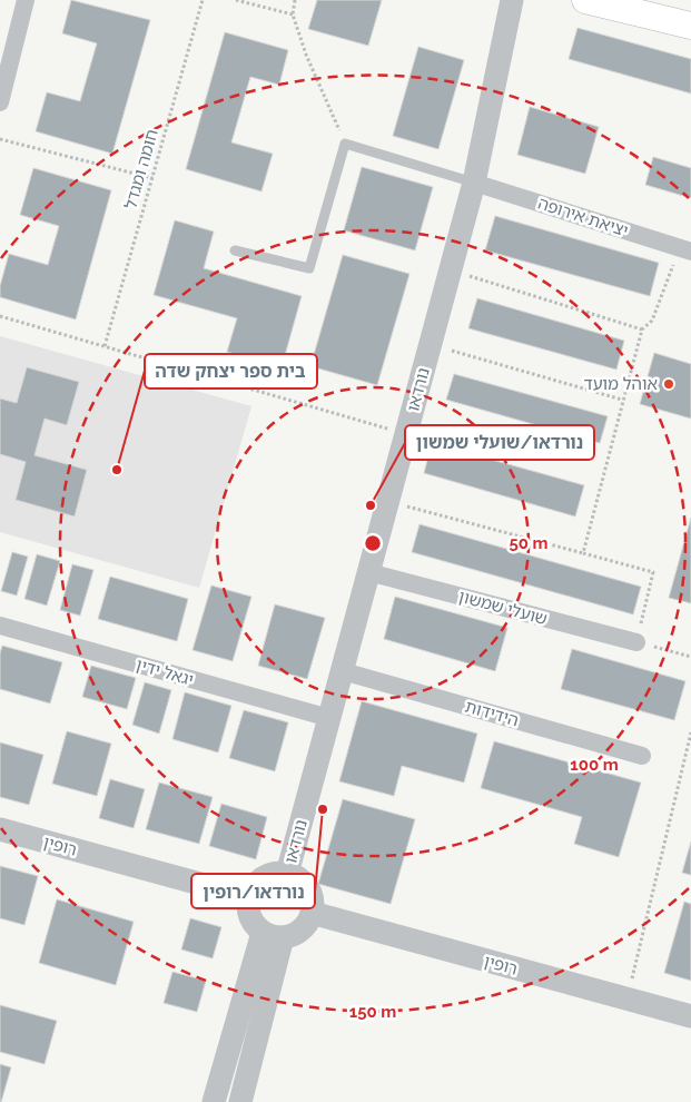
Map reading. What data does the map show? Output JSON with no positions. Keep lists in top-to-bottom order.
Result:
{
  "streets": {
    "street": [
      "יציאת אירופה",
      "נורדאו",
      "שועלי שמשון",
      "יגאל ידין",
      "הידידות",
      "רופין"
    ],
    "path": ["חומה ומגדל"]
  },
  "crossings": [
    ["יציאת אירופה", "נורדאו"],
    ["נורדאו", "שועלי שמשון"],
    ["נורדאו", "יגאל ידין"],
    ["נורדאו", "הידידות"],
    ["נורדאו", "רופין"]
  ],
  "places": [
    "אוהל מועד",
    "בית ספר יצחק שדה",
    "נורדאו/שועלי שמשון",
    "נורדאו/רופין"
  ],
  "rings": ["50 m", "100 m", "150 m"]
}
